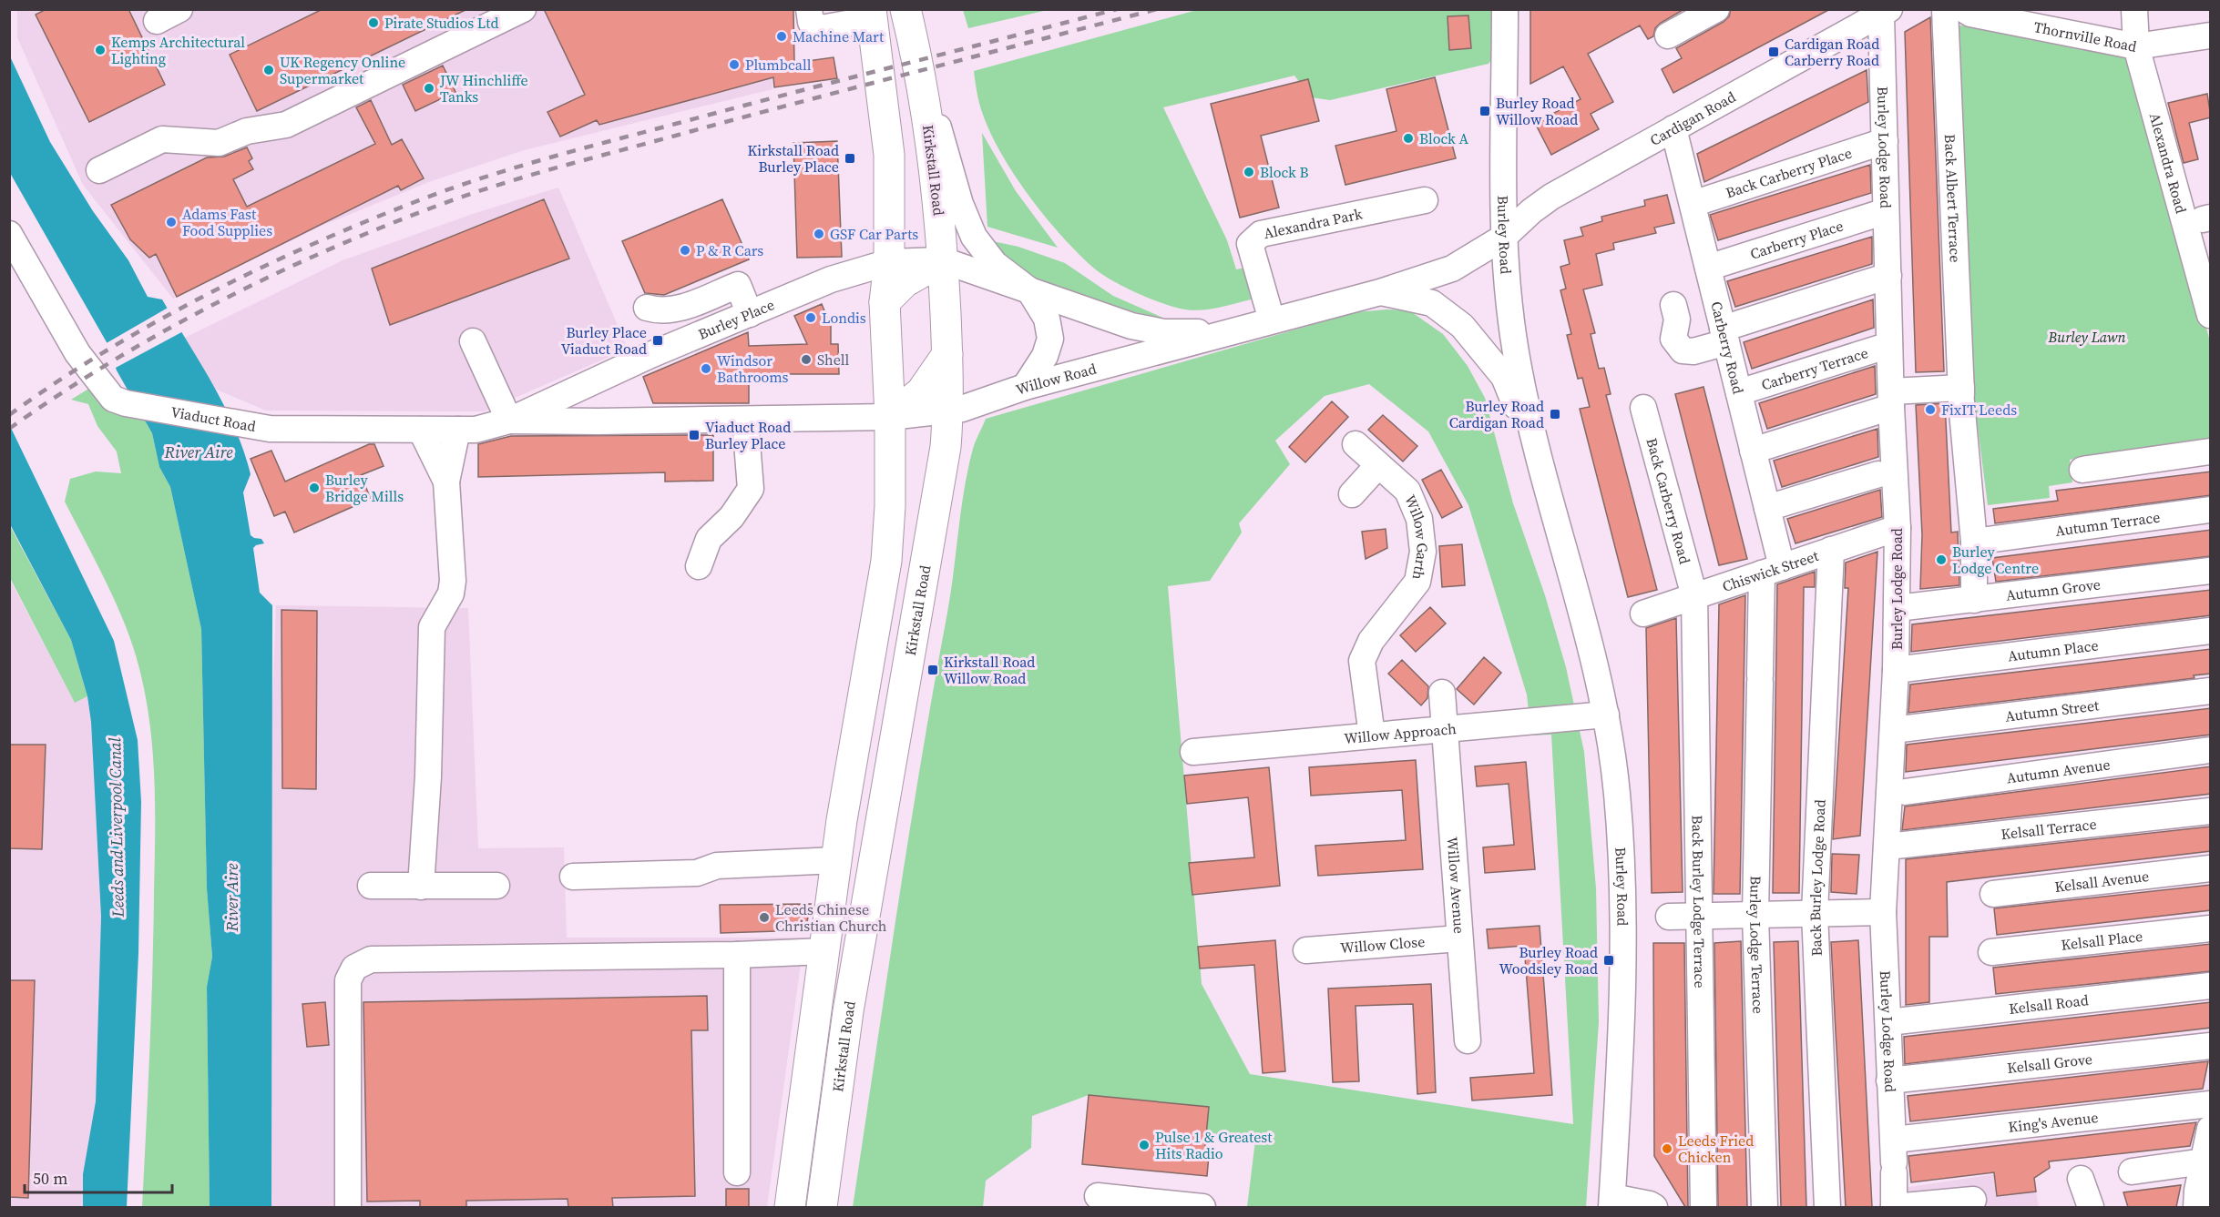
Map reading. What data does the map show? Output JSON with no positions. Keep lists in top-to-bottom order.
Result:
{
  "streets": {
    "main road": ["Kirkstall Road"],
    "street": [
      "Thornville Road",
      "Cardigan Road",
      "Burley Lodge Road",
      "Alexandra Road",
      "Back Carberry Place",
      "Back Albert Terrace",
      "Alexandra Park",
      "Burley Road",
      "Carberry Place",
      "Burley Place",
      "Carberry Road",
      "Carberry Terrace",
      "Willow Road",
      "Viaduct Road",
      "Back Carberry Road",
      "Autumn Terrace",
      "Willow Garth",
      "Chiswick Street",
      "Autumn Grove",
      "Autumn Place",
      "Autumn Street",
      "Willow Approach",
      "Autumn Avenue",
      "Kelsall Terrace",
      "Back Burley Lodge Road",
      "Kelsall Avenue",
      "Willow Avenue",
      "Back Burley Lodge Terrace",
      "Kelsall Place",
      "Willow Close",
      "Burley Lodge Terrace",
      "Kelsall Road",
      "Kelsall Grove",
      "King's Avenue"
    ]
  },
  "crossings": [
    ["Thornville Road", "Alexandra Road"],
    ["Cardigan Road", "Burley Lodge Road"],
    ["Cardigan Road", "Burley Road"],
    ["Cardigan Road", "Carberry Road"],
    ["Cardigan Road", "Willow Road"],
    ["Burley Lodge Road", "Back Carberry Place"],
    ["Burley Lodge Road", "Carberry Place"],
    ["Burley Lodge Road", "Carberry Terrace"],
    ["Burley Lodge Road", "Chiswick Street"],
    ["Burley Lodge Road", "Autumn Grove"],
    ["Burley Lodge Road", "Autumn Place"],
    ["Burley Lodge Road", "Autumn Street"],
    ["Burley Lodge Road", "Kelsall Terrace"],
    ["Burley Lodge Road", "Kelsall Road"],
    ["Burley Lodge Road", "Kelsall Grove"],
    ["Burley Lodge Road", "King's Avenue"],
    ["Kirkstall Road", "Burley Place"],
    ["Kirkstall Road", "Willow Road"],
    ["Back Carberry Place", "Carberry Road"],
    ["Back Albert Terrace", "Autumn Terrace"],
    ["Back Albert Terrace", "Autumn Grove"],
    ["Alexandra Park", "Willow Road"],
    ["Burley Road", "Willow Road"],
    ["Burley Road", "Willow Approach"],
    ["Carberry Place", "Carberry Road"],
    ["Burley Place", "Willow Road"],
    ["Burley Place", "Viaduct Road"],
    ["Carberry Road", "Carberry Terrace"],
    ["Carberry Road", "Chiswick Street"],
    ["Carberry Road", "Burley Lodge Terrace"],
    ["Back Carberry Road", "Chiswick Street"],
    ["Back Carberry Road", "Back Burley Lodge Terrace"],
    ["Willow Garth", "Willow Approach"],
    ["Chiswick Street", "Back Burley Lodge Road"],
    ["Chiswick Street", "Back Burley Lodge Terrace"],
    ["Chiswick Street", "Burley Lodge Terrace"],
    ["Willow Approach", "Willow Avenue"],
    ["Willow Avenue", "Willow Close"]
  ],
  "water": ["River Aire", "Leeds and Liverpool Canal"],
  "parks": ["Burley Lawn"],
  "places": {
    "other": [
      "Pirate Studios Ltd",
      "Machine Mart",
      "Kemps Architectural Lighting",
      "Plumbcall",
      "UK Regency Online Supermarket",
      "JW Hinchliffe Tanks",
      "Block A",
      "Block B",
      "Adams Fast Food Supplies",
      "GSF Car Parts",
      "P & R Cars",
      "Londis",
      "Shell",
      "Windsor Bathrooms",
      "FixIT Leeds",
      "Burley Bridge Mills",
      "Burley Lodge Centre",
      "Leeds Chinese Christian Church",
      "Pulse 1 & Greatest Hits Radio",
      "Leeds Fried Chicken"
    ],
    "transit": [
      "Cardigan Road Carberry Road",
      "Burley Road Willow Road",
      "Kirkstall Road Burley Place",
      "Burley Place Viaduct Road",
      "Burley Road Cardigan Road",
      "Viaduct Road Burley Place",
      "Kirkstall Road Willow Road",
      "Burley Road Woodsley Road"
    ]
  },
  "scale_bar": "50 m"
}
